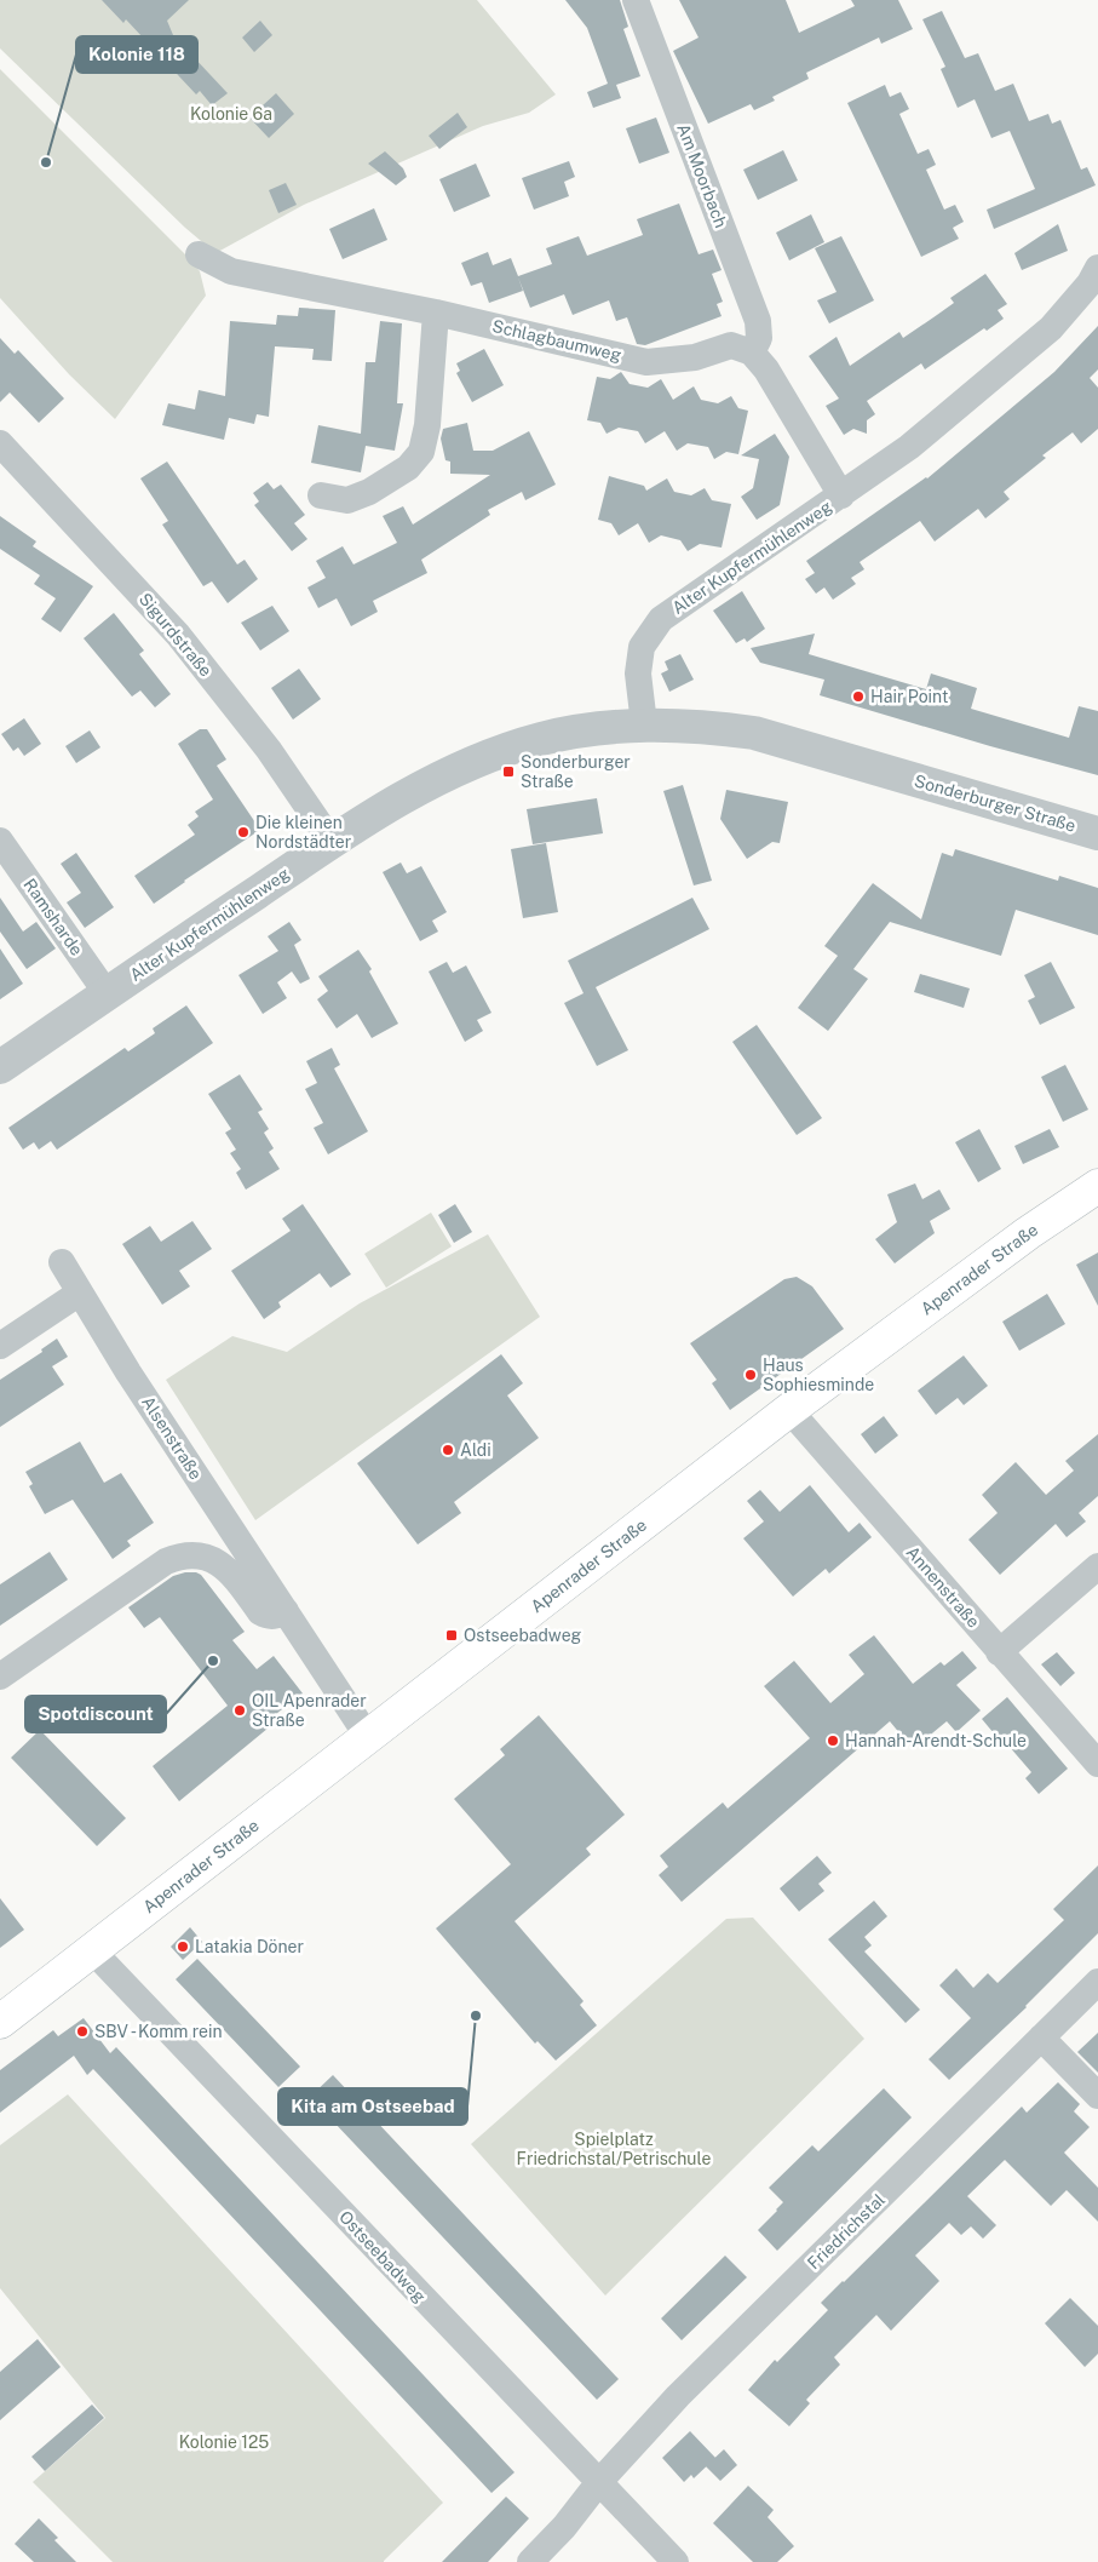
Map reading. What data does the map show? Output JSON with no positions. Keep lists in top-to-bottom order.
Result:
{
  "streets": {
    "main road": ["Apenrader Straße"],
    "street": [
      "Am Moorbach",
      "Schlagbaumweg",
      "Alter Kupfermühlenweg",
      "Sigurdstraße",
      "Sonderburger Straße",
      "Ramsharde",
      "Alsenstraße",
      "Annenstraße",
      "Friedrichstal",
      "Ostseebadweg"
    ]
  },
  "crossings": [
    ["Am Moorbach", "Schlagbaumweg"],
    ["Alter Kupfermühlenweg", "Sigurdstraße"],
    ["Alter Kupfermühlenweg", "Sonderburger Straße"],
    ["Alter Kupfermühlenweg", "Ramsharde"],
    ["Apenrader Straße", "Alsenstraße"],
    ["Apenrader Straße", "Annenstraße"],
    ["Apenrader Straße", "Ostseebadweg"],
    ["Friedrichstal", "Ostseebadweg"]
  ],
  "parks": ["Kolonie 6a", "Spielplatz Friedrichstal/Petrischule", "Kolonie 125"],
  "places": {
    "other": [
      "Kolonie 118",
      "Hair Point",
      "Die kleinen Nordstädter",
      "Haus Sophiesminde",
      "Aldi",
      "Spotdiscount",
      "OIL Apenrader Straße",
      "Hannah-Arendt-Schule",
      "Latakia Döner",
      "Kita am Ostseebad",
      "SBV - Komm rein"
    ],
    "transit": ["Sonderburger Straße", "Ostseebadweg"]
  }
}
